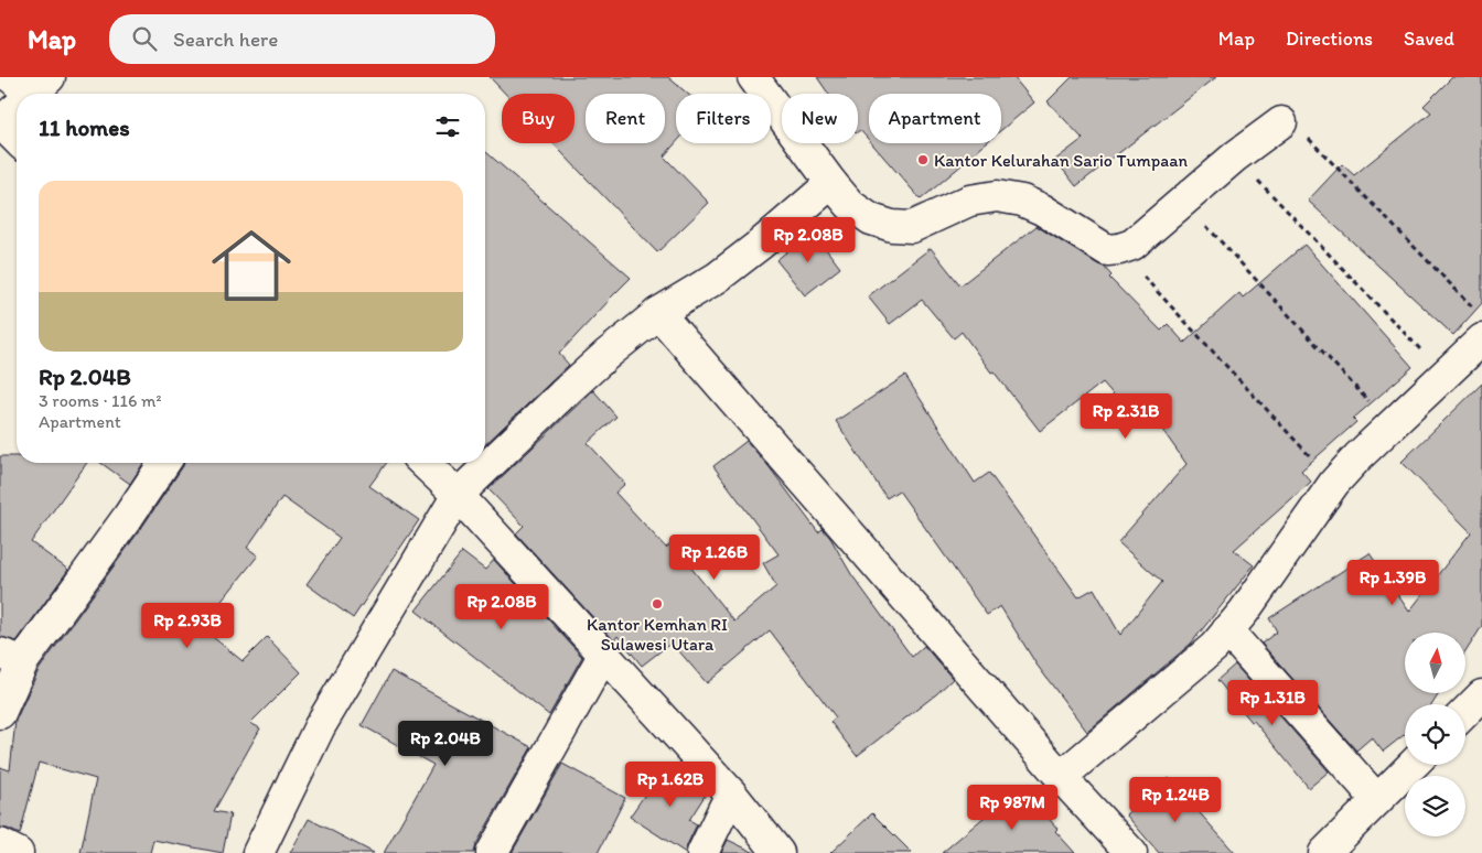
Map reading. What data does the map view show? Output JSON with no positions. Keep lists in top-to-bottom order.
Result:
{
  "places": ["Kantor Kelurahan Sario Tumpaan", "Kantor Kemhan RI Sulawesi Utara"],
  "north": "top",
  "page": {
    "header": "Map",
    "search": "Search here",
    "nav": ["Map", "Directions", "Saved"],
    "chip": [
      "Buy",
      "Rent",
      "Filters",
      "New",
      "Apartment"
    ],
    "heading": "11 homes",
    "list": [
      {
        "name": "Rp 2.04B",
        "note": "3 rooms · 116 m² · Apartment"
      }
    ],
    "price": [
      "Rp 2.08B",
      "Rp 2.31B",
      "Rp 1.26B",
      "Rp 1.39B",
      "Rp 2.08B",
      "Rp 2.93B",
      "Rp 1.31B",
      "Rp 2.04B",
      "Rp 1.62B",
      "Rp 1.24B",
      "Rp 987M"
    ]
  }
}
